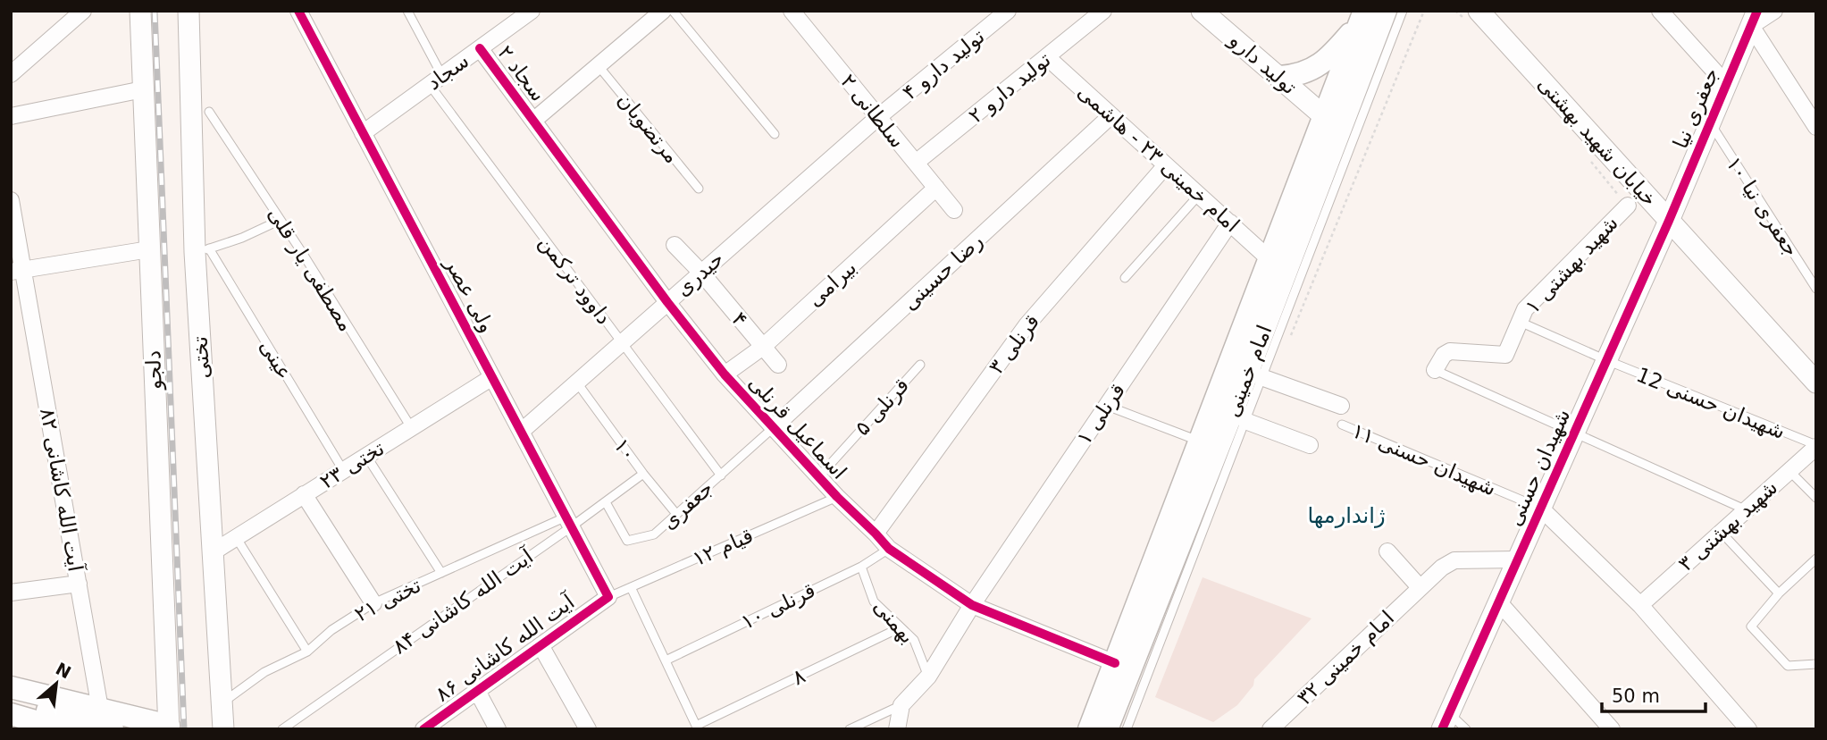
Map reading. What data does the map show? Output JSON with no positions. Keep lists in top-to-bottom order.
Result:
{
  "streets": {
    "main road": ["امام خمینی"],
    "street": [
      "تولید دارو",
      "تولید دارو ۴",
      "سجاد",
      "سجاد ۲",
      "تولید دارو ۲",
      "جعفری نیا",
      "۲ سلطانی",
      "خیابان شهید بهشتی",
      "امام خمینی ۲۳ - هاشمی",
      "شهید بهشتی ۱",
      "رضا حسینی",
      "حیدری",
      "بیرامی",
      "ولی عصر",
      "۴",
      "قرنلی ۳",
      "تختی",
      "دلجو",
      "قرنلی ۱",
      "اسماعیل قرنلی",
      "تختی ۲۳",
      "شهیدان حسنی",
      "آیت الله کاشانی ۸۲",
      "شهید بهشتی ۳",
      "آیت الله کاشانی ۸۶",
      "امام خمینی ۳۲"
    ],
    "lane": [
      "مرتضویان",
      "جعفری نیا ۱۰",
      "مصطفی یار قلی",
      "داوود ترکمن",
      "عینی",
      "شهیدان حسنی 12",
      "قرنلی ۵",
      "۱۰",
      "شهیدان حسنی ۱۱",
      "جعفری",
      "۱۲ قیام",
      "تختی ۲۱",
      "آیت الله کاشانی ۸۴",
      "قرنلی ۱۰",
      "بهمنی",
      "۸"
    ]
  },
  "crossings": [
    ["تولید دارو", "امام خمینی"],
    ["تولید دارو ۴", "۲ سلطانی"],
    ["تولید دارو ۴", "حیدری"],
    ["سجاد", "سجاد ۲"],
    ["سجاد", "داوود ترکمن"],
    ["سجاد", "ولی عصر"],
    ["سجاد ۲", "اسماعیل قرنلی"],
    ["تولید دارو ۲", "۲ سلطانی"],
    ["تولید دارو ۲", "امام خمینی ۲۳ - هاشمی"],
    ["جعفری نیا", "خیابان شهید بهشتی"],
    ["جعفری نیا", "جعفری نیا ۱۰"],
    ["جعفری نیا", "شهیدان حسنی"],
    ["۲ سلطانی", "حیدری"],
    ["۲ سلطانی", "بیرامی"],
    ["خیابان شهید بهشتی", "شهیدان حسنی"],
    ["امام خمینی ۲۳ - هاشمی", "رضا حسینی"],
    ["امام خمینی ۲۳ - هاشمی", "قرنلی ۳"],
    ["امام خمینی ۲۳ - هاشمی", "امام خمینی"],
    ["امام خمینی ۲۳ - هاشمی", "قرنلی ۱"],
    ["شهید بهشتی ۱", "شهیدان حسنی 12"],
    ["مصطفی یار قلی", "تختی ۲۳"],
    ["رضا حسینی", "اسماعیل قرنلی"],
    ["رضا حسینی", "جعفری"],
    ["حیدری", "داوود ترکمن"],
    ["حیدری", "ولی عصر"],
    ["حیدری", "۴"],
    ["حیدری", "اسماعیل قرنلی"],
    ["حیدری", "۱۰"],
    ["داوود ترکمن", "جعفری"],
    ["بیرامی", "۴"],
    ["بیرامی", "اسماعیل قرنلی"],
    ["ولی عصر", "تختی ۲۳"],
    ["ولی عصر", "۱۲ قیام"],
    ["ولی عصر", "تختی ۲۱"],
    ["ولی عصر", "آیت الله کاشانی ۸۴"],
    ["ولی عصر", "آیت الله کاشانی ۸۶"],
    ["قرنلی ۳", "اسماعیل قرنلی"],
    ["تختی", "عینی"],
    ["تختی", "تختی ۲۳"],
    ["تختی", "تختی ۲۱"],
    ["عینی", "تختی ۲۳"],
    ["امام خمینی", "اسماعیل قرنلی"],
    ["شهیدان حسنی 12", "شهیدان حسنی"],
    ["شهیدان حسنی 12", "شهید بهشتی ۳"],
    ["قرنلی ۵", "اسماعیل قرنلی"],
    ["قرنلی ۱", "اسماعیل قرنلی"],
    ["قرنلی ۱", "بهمنی"],
    ["اسماعیل قرنلی", "جعفری"],
    ["اسماعیل قرنلی", "۱۲ قیام"],
    ["اسماعیل قرنلی", "قرنلی ۱۰"],
    ["۱۰", "جعفری"],
    ["۱۰", "آیت الله کاشانی ۸۴"],
    ["شهیدان حسنی ۱۱", "شهیدان حسنی"],
    ["شهیدان حسنی", "امام خمینی ۳۲"],
    ["جعفری", "آیت الله کاشانی ۸۴"],
    ["۱۲ قیام", "آیت الله کاشانی ۸۶"],
    ["تختی ۲۱", "آیت الله کاشانی ۸۴"],
    ["قرنلی ۱۰", "بهمنی"],
    ["بهمنی", "۸"]
  ],
  "districts": ["ژاندارمها"],
  "scale_bar": "50 m",
  "north": "top right"
}
